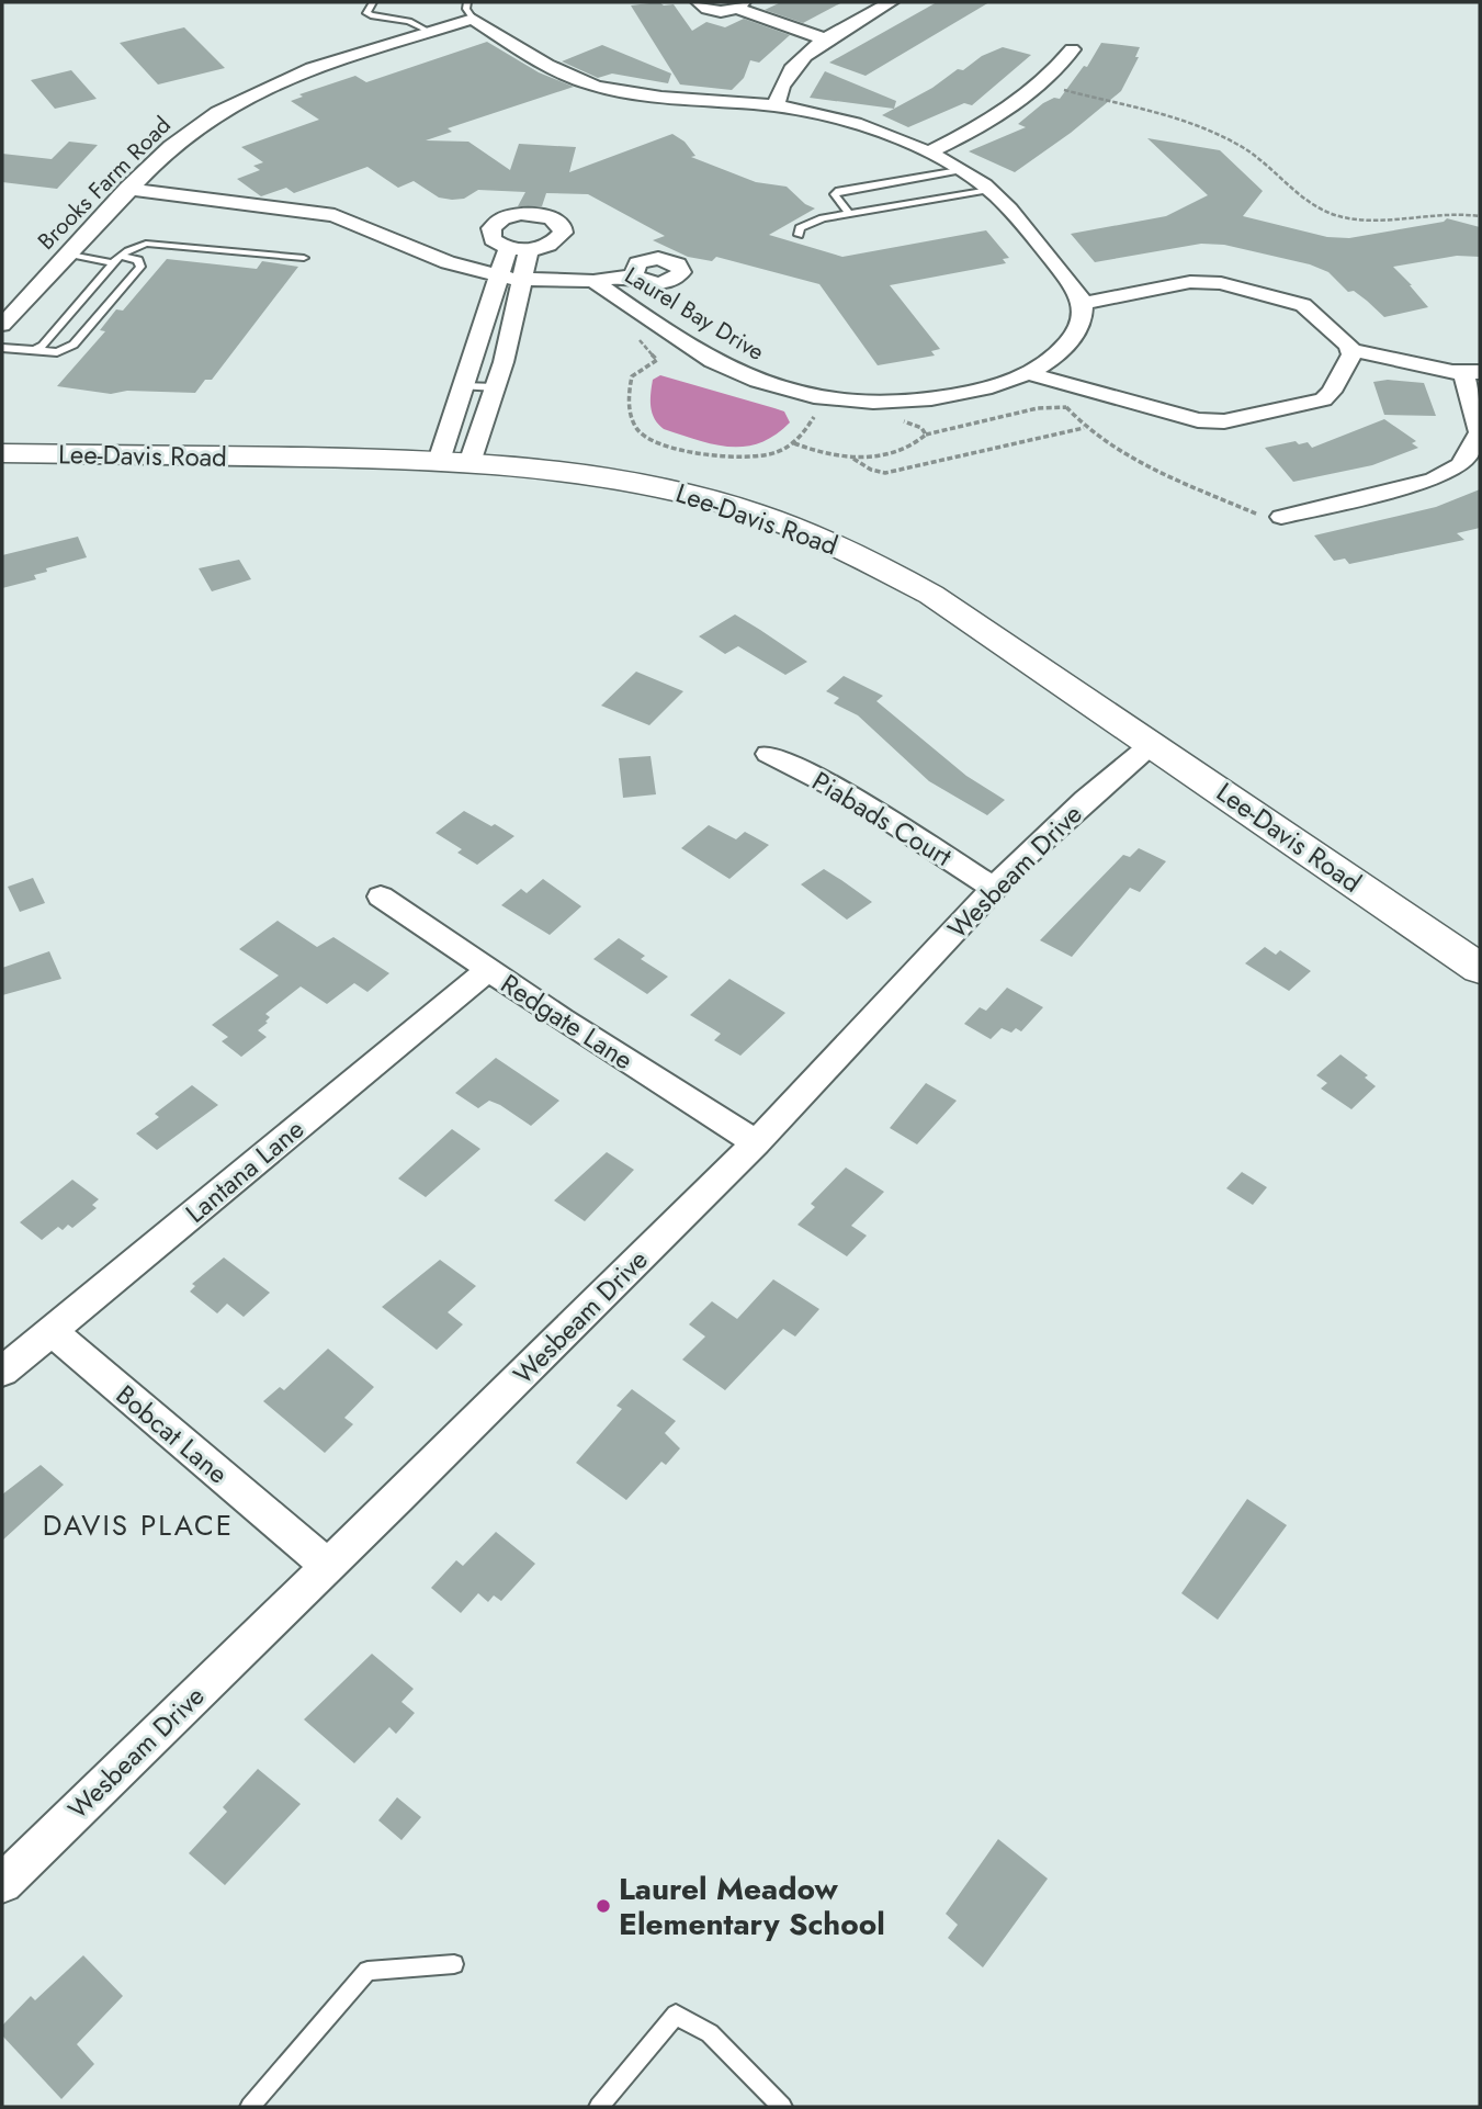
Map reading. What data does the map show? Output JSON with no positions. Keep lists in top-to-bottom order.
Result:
{
  "streets": {
    "main road": ["Lee-Davis Road"],
    "street": [
      "Brooks Farm Road",
      "Laurel Bay Drive",
      "Piabads Court",
      "Wesbeam Drive",
      "Redgate Lane",
      "Lantana Lane",
      "Bobcat Lane"
    ]
  },
  "crossings": [
    ["Brooks Farm Road", "Laurel Bay Drive"],
    ["Lee-Davis Road", "Wesbeam Drive"],
    ["Piabads Court", "Wesbeam Drive"],
    ["Wesbeam Drive", "Redgate Lane"],
    ["Wesbeam Drive", "Bobcat Lane"],
    ["Redgate Lane", "Lantana Lane"],
    ["Lantana Lane", "Bobcat Lane"]
  ],
  "districts": ["DAVIS PLACE"],
  "places": ["Laurel Meadow Elementary School"]
}
